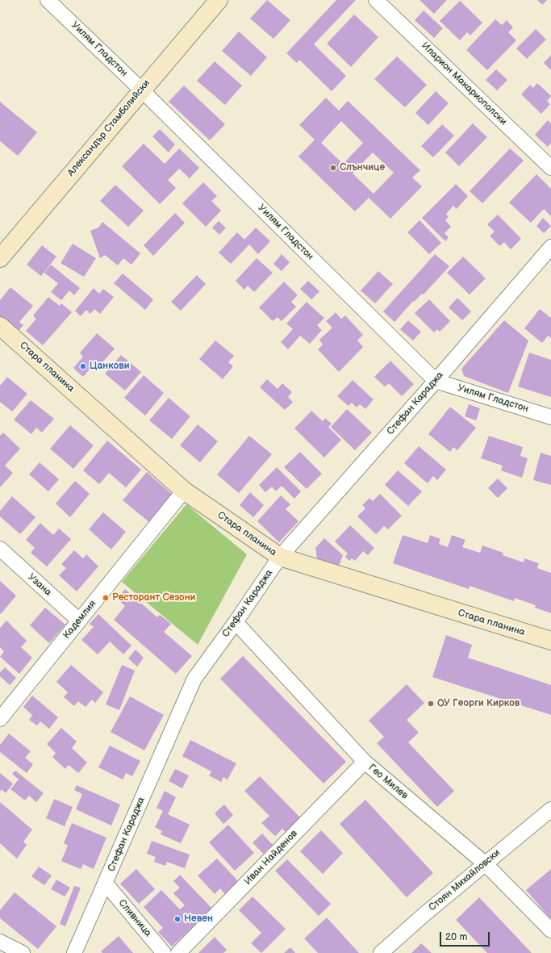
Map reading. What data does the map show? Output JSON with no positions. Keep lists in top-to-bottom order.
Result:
{
  "streets": {
    "street": [
      "Уилям Гладстон",
      "Иларион Макариополски",
      "Александър Стамболийски",
      "Стара планина",
      "Стефан Караджа",
      "Узана",
      "Кадемлия",
      "Гео Милев",
      "Иван Найденов",
      "Стоян Михайловски",
      "Сливница"
    ]
  },
  "crossings": [
    ["Уилям Гладстон", "Александър Стамболийски"],
    ["Уилям Гладстон", "Стефан Караджа"],
    ["Стара планина", "Стефан Караджа"],
    ["Стара планина", "Кадемлия"],
    ["Стефан Караджа", "Гео Милев"],
    ["Стефан Караджа", "Сливница"],
    ["Узана", "Кадемлия"],
    ["Гео Милев", "Иван Найденов"],
    ["Гео Милев", "Стоян Михайловски"]
  ],
  "places": [
    "Слънчице",
    "Цанкови",
    "Ресторант Сезони",
    "ОУ Георги Кирков",
    "Невен"
  ],
  "scale_bar": "20 m"
}
